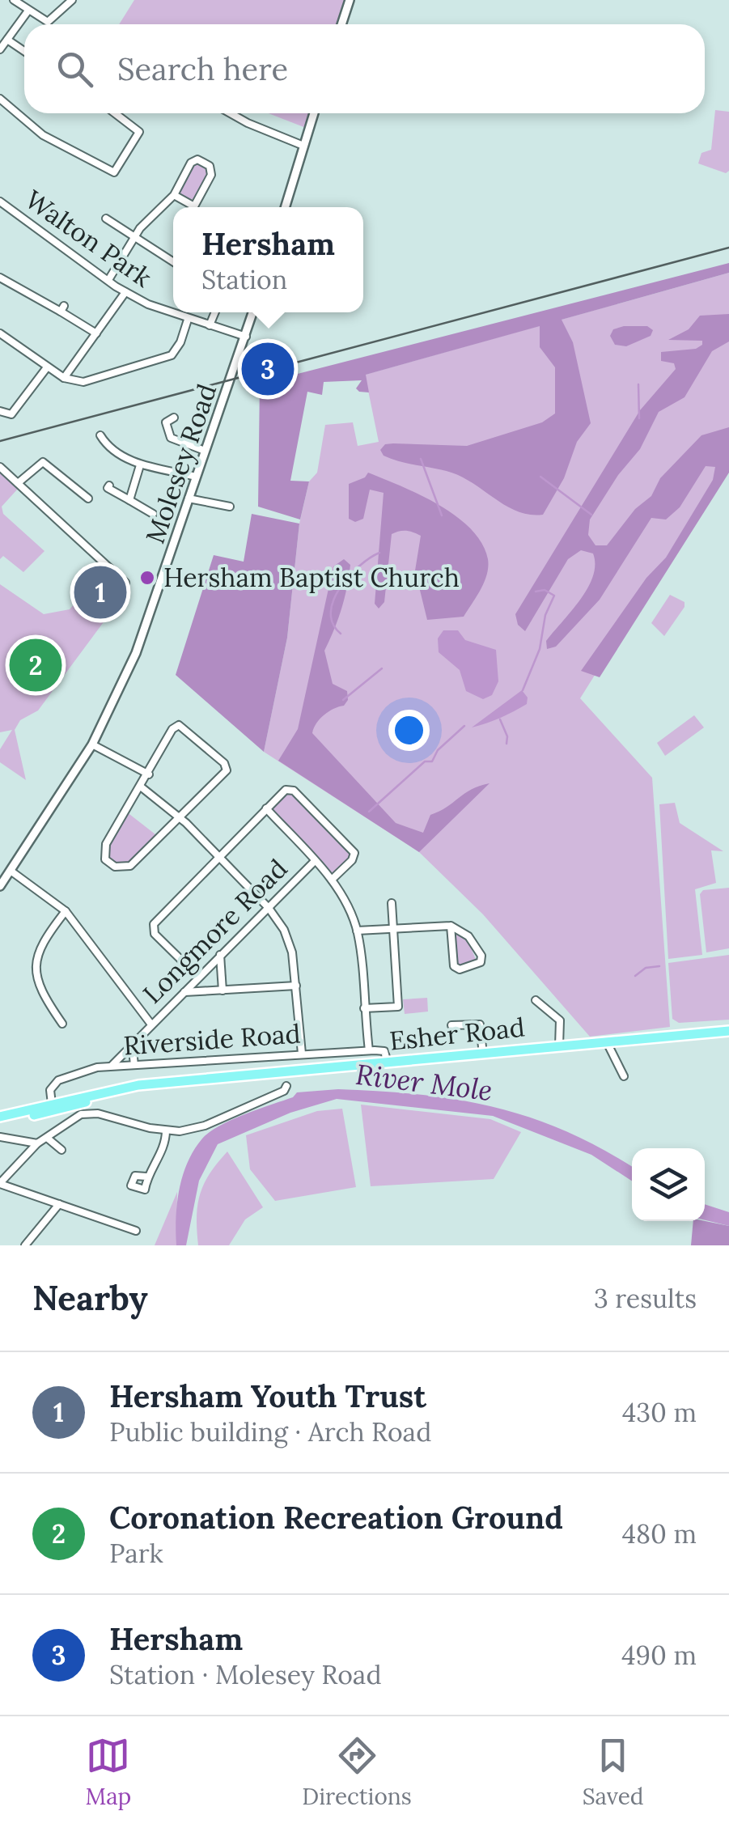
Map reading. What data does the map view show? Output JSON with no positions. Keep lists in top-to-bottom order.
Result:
{
  "streets": {
    "main road": ["Esher Road"],
    "street": [
      "Walton Park",
      "Molesey Road",
      "Longmore Road",
      "Riverside Road"
    ]
  },
  "crossings": [
    ["Walton Park", "Molesey Road"],
    ["Longmore Road", "Riverside Road"],
    ["Esher Road", "Riverside Road"]
  ],
  "water": ["River Mole"],
  "places": ["Hersham Baptist Church"],
  "page": {
    "search": "Search here",
    "popup": ["Hersham", "Station"],
    "pins": ["3", "1", "2"],
    "heading": ["Nearby", "3 results"],
    "list": [
      {
        "mark": "1",
        "name": "Hersham Youth Trust",
        "note": "Public building · Arch Road",
        "value": "430 m"
      },
      {
        "mark": "2",
        "name": "Coronation Recreation Ground",
        "note": "Park",
        "value": "480 m"
      },
      {
        "mark": "3",
        "name": "Hersham",
        "note": "Station · Molesey Road",
        "value": "490 m"
      }
    ],
    "nav": ["Map", "Directions", "Saved"]
  }
}
